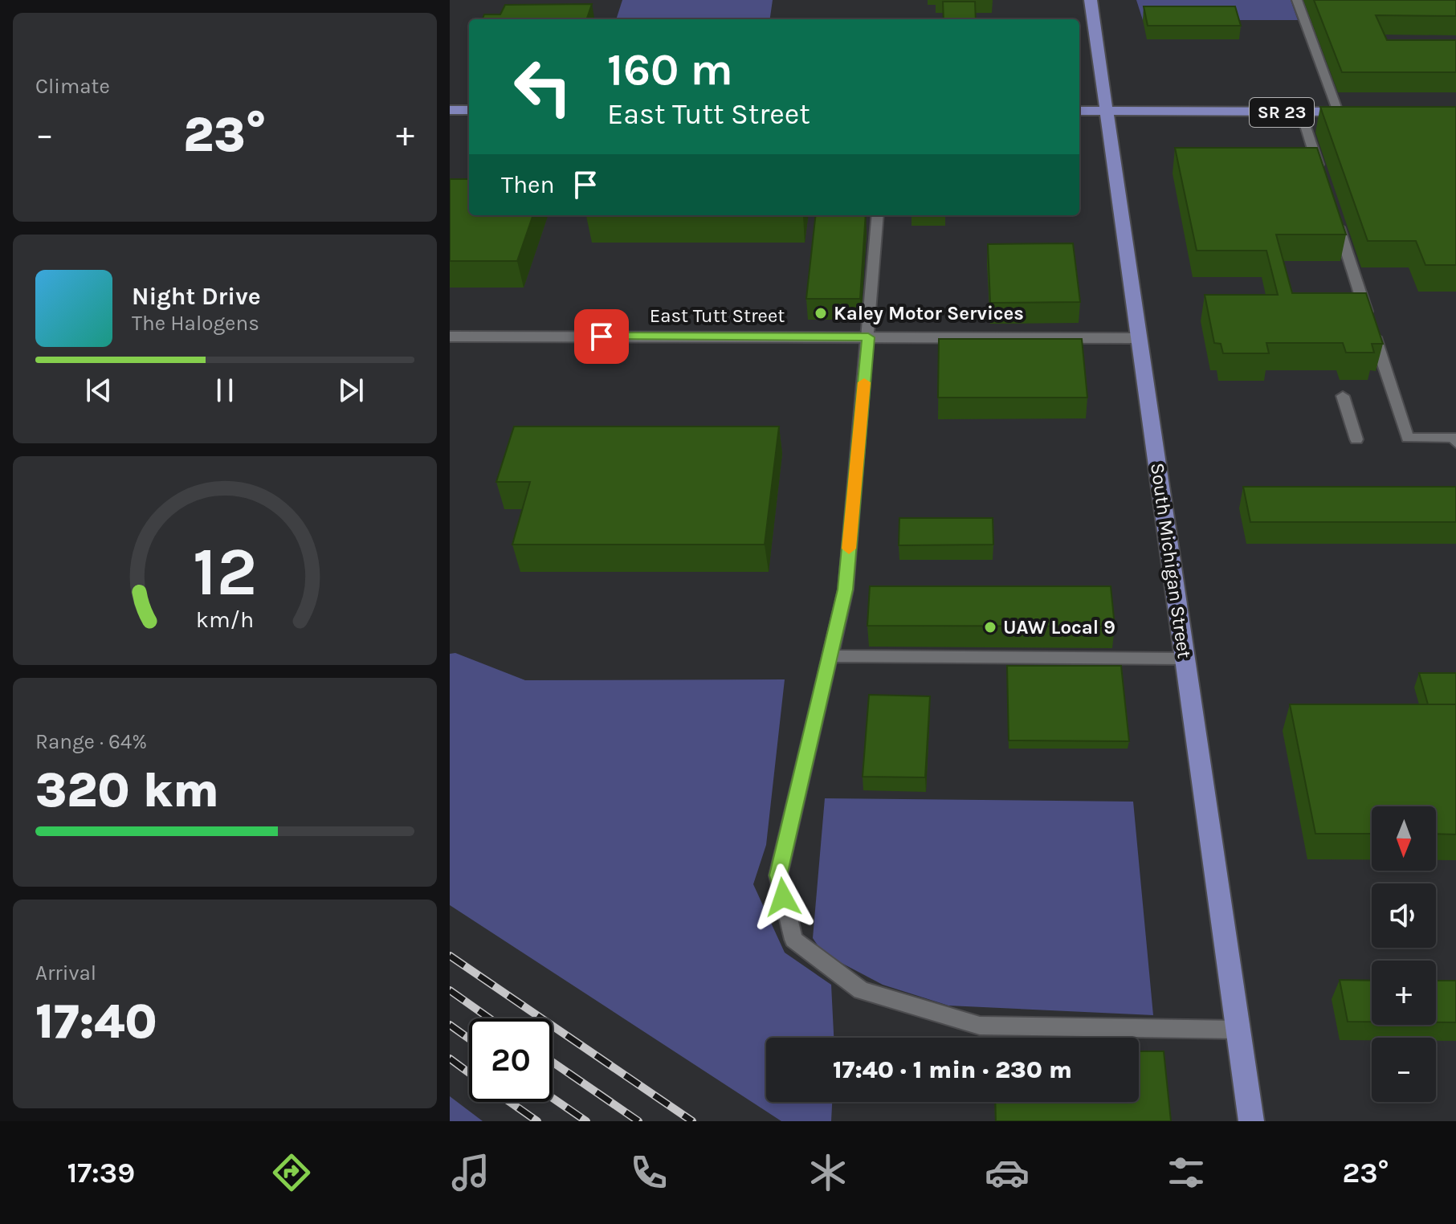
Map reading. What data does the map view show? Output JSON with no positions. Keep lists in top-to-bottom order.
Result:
{
  "streets": {
    "main road": ["SR 23", "South Michigan Street"],
    "street": ["East Tutt Street"]
  },
  "crossings": [
    ["SR 23", "South Michigan Street"],
    ["East Tutt Street", "South Michigan Street"]
  ],
  "places": ["Kaley Motor Services", "UAW Local 9"],
  "north": "bottom",
  "page": {
    "tile": [
      "Climate",
      ["Range · 64%", "320 km"],
      ["Arrival", "17:40"]
    ],
    "turn": ["160 m", "East Tutt Street"],
    "heat": ["−", "23°", "+"],
    "then": "Then",
    "song": ["Night Drive", "The Halogens"],
    "map_buttons": ["+", "−"],
    "limit": "20",
    "trip": "17:40 · 1 min · 230 m",
    "tabs": ["17:39", "23°"],
    "gauge": ["12", "km/h"]
  }
}
